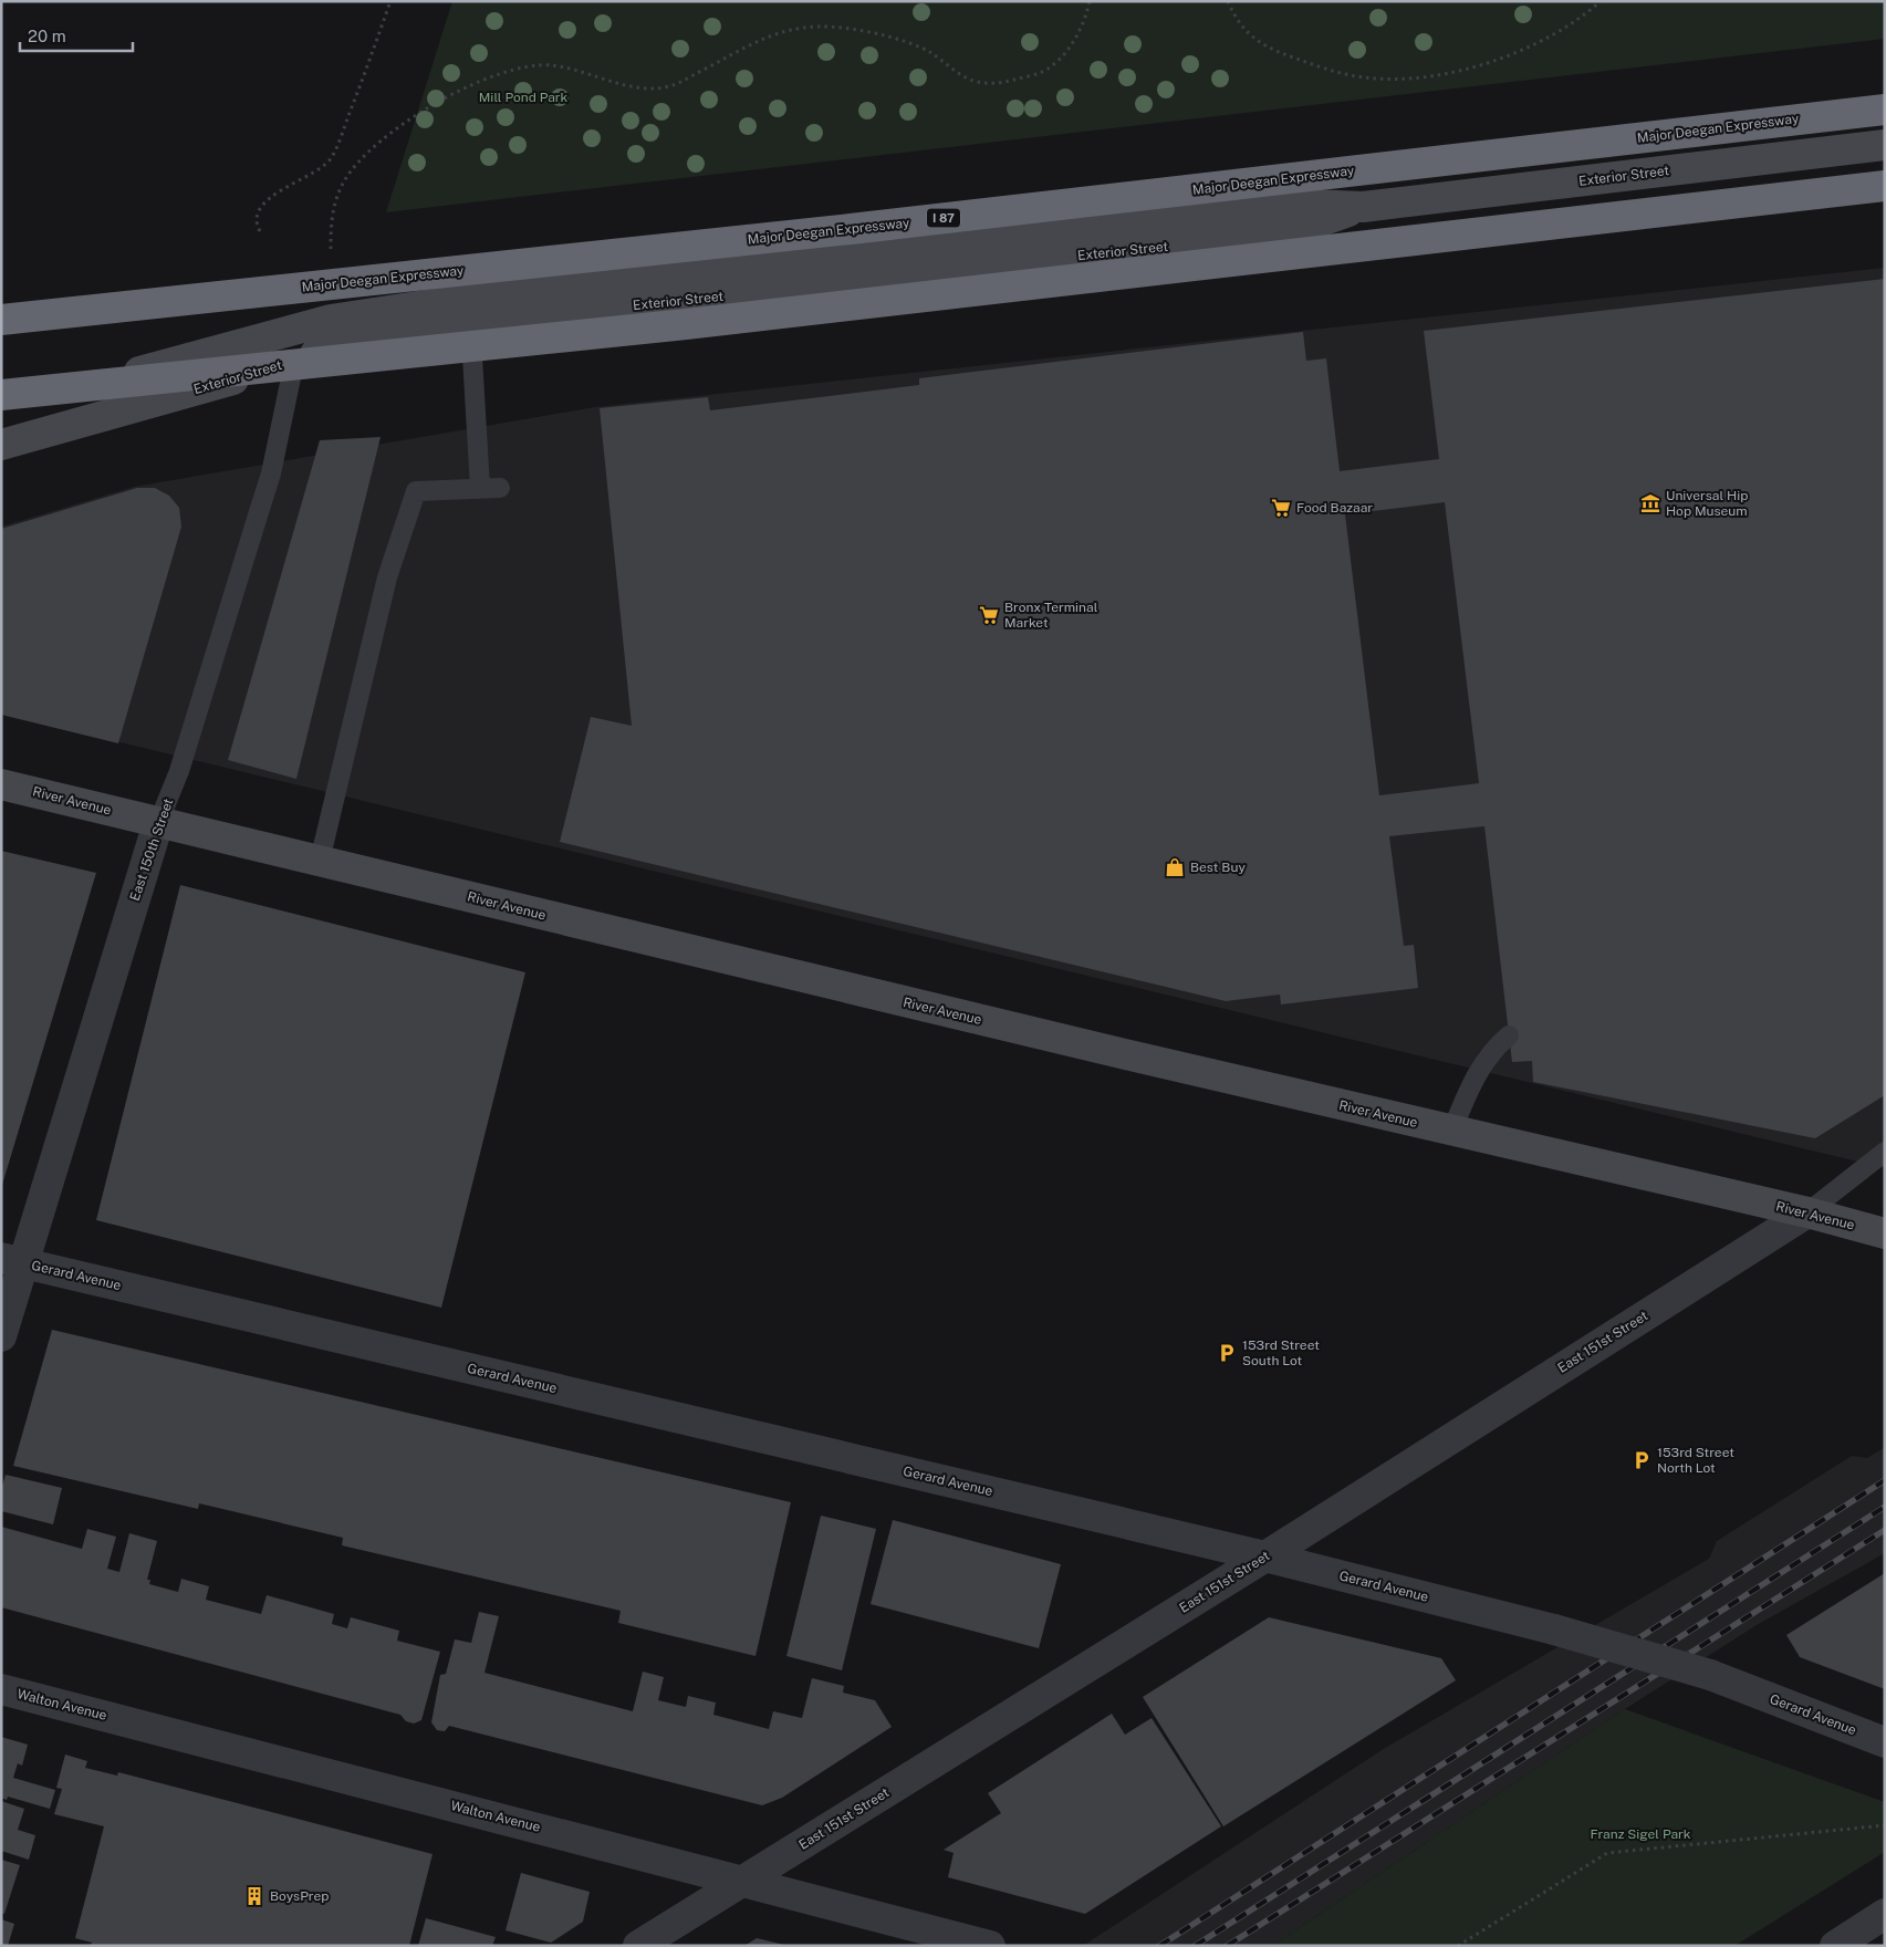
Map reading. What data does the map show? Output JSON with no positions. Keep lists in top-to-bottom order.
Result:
{
  "streets": {
    "highway": ["Major Deegan Expressway", "I 87"],
    "main road": ["Exterior Street", "River Avenue"],
    "street": [
      "East 150th Street",
      "Gerard Avenue",
      "East 151st Street",
      "Walton Avenue"
    ]
  },
  "crossings": [
    ["Exterior Street", "East 150th Street"],
    ["River Avenue", "East 150th Street"],
    ["River Avenue", "East 151st Street"],
    ["East 150th Street", "Gerard Avenue"],
    ["Gerard Avenue", "East 151st Street"],
    ["East 151st Street", "Walton Avenue"]
  ],
  "parks": ["Mill Pond Park", "Franz Sigel Park"],
  "places": {
    "museum": ["Universal Hip Hop Museum"],
    "supermarket": ["Food Bazaar", "Bronx Terminal Market"],
    "shop": ["Best Buy"],
    "parking": ["153rd Street South Lot", "153rd Street North Lot"],
    "building": ["BoysPrep"]
  },
  "scale_bar": "20 m"
}
